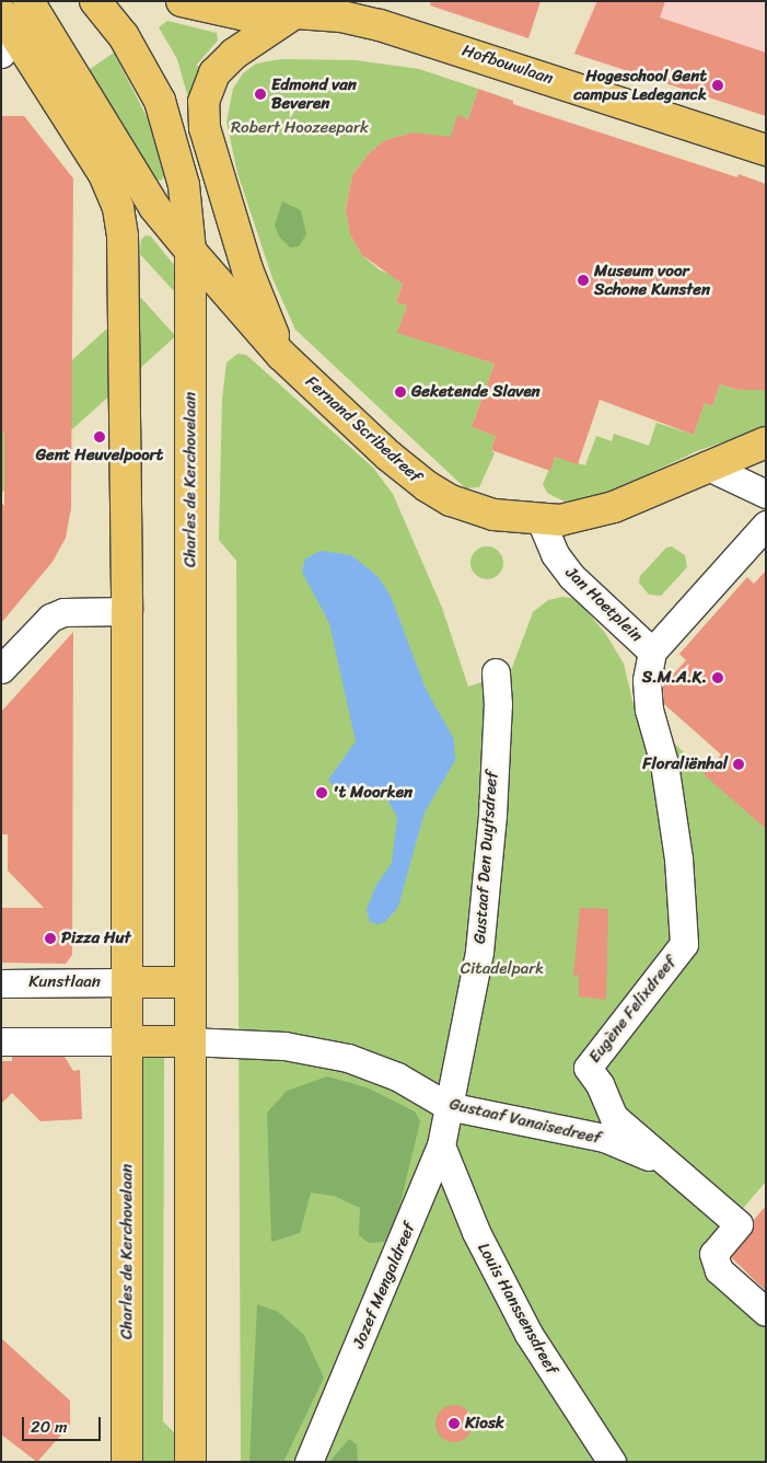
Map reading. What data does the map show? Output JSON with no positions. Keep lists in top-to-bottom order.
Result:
{
  "streets": {
    "main road": ["Hofbouwlaan", "Fernand Scribedreef", "Charles de Kerchovelaan"],
    "street": [
      "Jan Hoetplein",
      "Gustaaf Den Duytsdreef",
      "Kunstlaan",
      "Eugène Felixdreef",
      "Gustaaf Vanaisedreef",
      "Jozef Mengaldreef",
      "Louis Hanssensdreef"
    ]
  },
  "crossings": [
    ["Fernand Scribedreef", "Charles de Kerchovelaan"],
    ["Fernand Scribedreef", "Jan Hoetplein"],
    ["Charles de Kerchovelaan", "Kunstlaan"],
    ["Charles de Kerchovelaan", "Gustaaf Vanaisedreef"],
    ["Jan Hoetplein", "Eugène Felixdreef"],
    ["Gustaaf Den Duytsdreef", "Gustaaf Vanaisedreef"],
    ["Gustaaf Den Duytsdreef", "Jozef Mengaldreef"],
    ["Eugène Felixdreef", "Gustaaf Vanaisedreef"],
    ["Gustaaf Vanaisedreef", "Jozef Mengaldreef"],
    ["Jozef Mengaldreef", "Louis Hanssensdreef"]
  ],
  "parks": ["Robert Hoozeepark", "Citadelpark"],
  "places": [
    "Hogeschool Gent campus Ledeganck",
    "Edmond van Beveren",
    "Museum voor Schone Kunsten",
    "Geketende Slaven",
    "Gent Heuvelpoort",
    "S.M.A.K.",
    "Floraliënhal",
    "'t Moorken",
    "Pizza Hut",
    "Kiosk"
  ],
  "scale_bar": "20 m"
}
